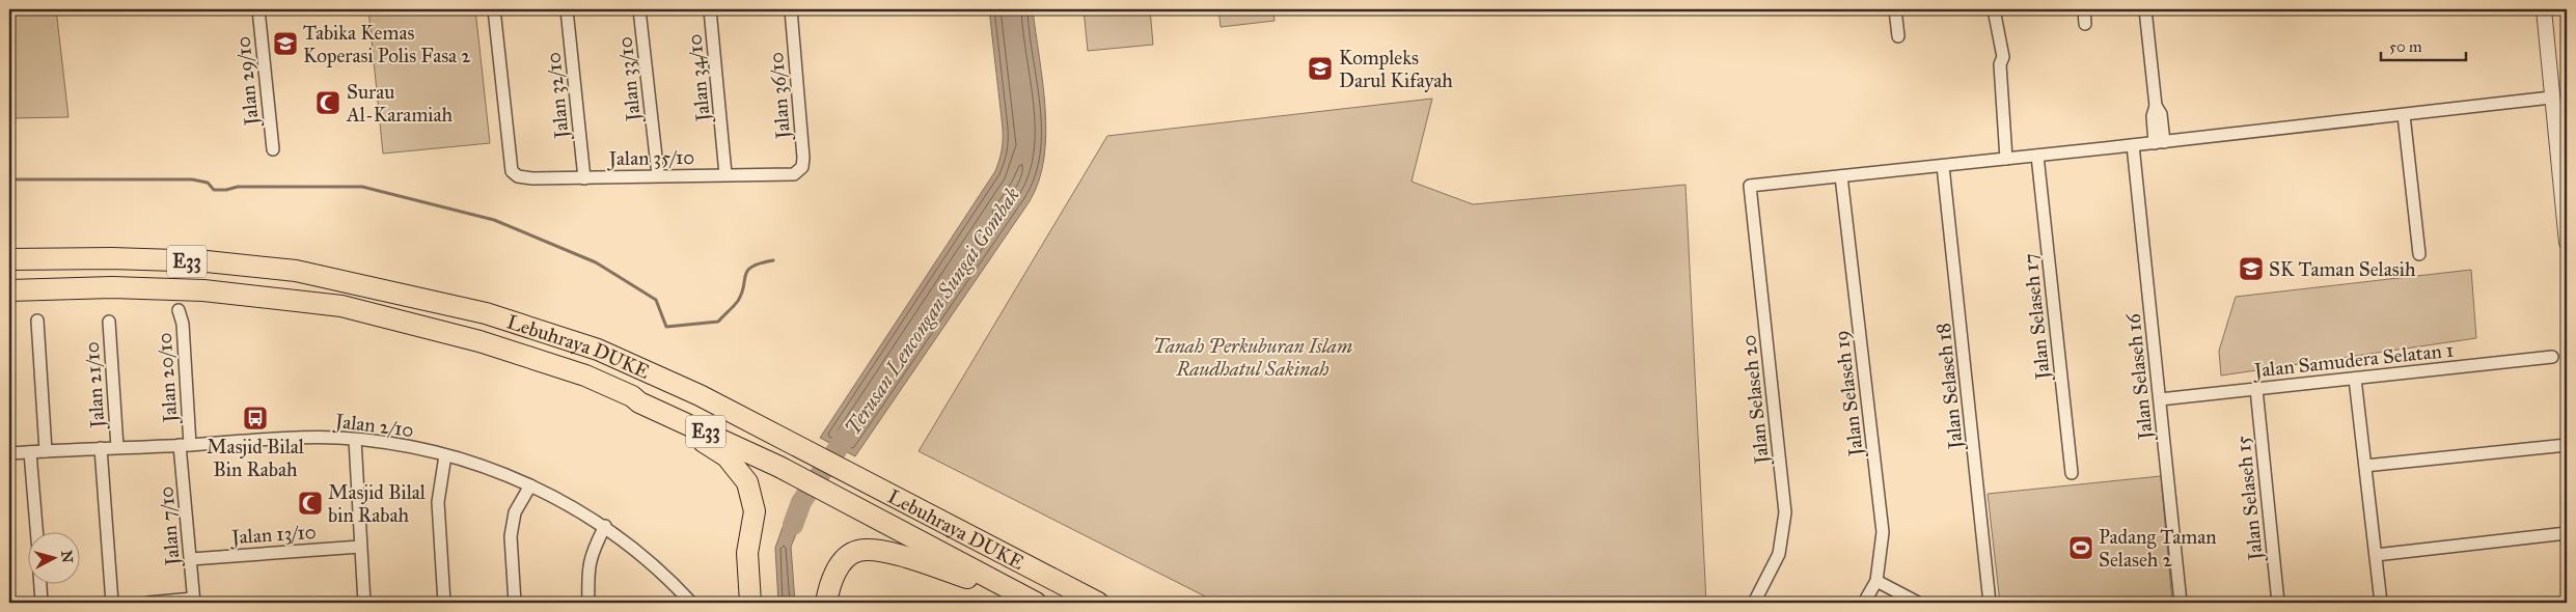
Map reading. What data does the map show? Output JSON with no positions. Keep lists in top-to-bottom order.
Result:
{
  "streets": {
    "highway": ["E33", "Lebuhraya DUKE"],
    "street": [
      "Jalan 34/10",
      "Jalan 33/10",
      "Jalan 29/10",
      "Jalan 32/10",
      "Jalan 36/10",
      "Jalan 35/10",
      "Jalan Selaseh 17",
      "Jalan Samudera Selatan 1",
      "Jalan Selaseh 16",
      "Jalan 20/10",
      "Jalan 21/10",
      "Jalan Selaseh 18",
      "Jalan Selaseh 19",
      "Jalan Selaseh 20",
      "Jalan 2/10",
      "Jalan Selaseh 15",
      "Jalan 7/10",
      "Jalan 13/10"
    ]
  },
  "crossings": [
    ["Jalan 34/10", "Jalan 35/10"],
    ["Jalan 33/10", "Jalan 35/10"],
    ["Jalan 32/10", "Jalan 35/10"],
    ["Jalan 36/10", "Jalan 35/10"],
    ["Jalan Samudera Selatan 1", "Jalan Selaseh 16"],
    ["Jalan Samudera Selatan 1", "Jalan Selaseh 15"],
    ["Jalan 20/10", "Jalan 2/10"],
    ["Jalan 20/10", "Jalan 7/10"],
    ["Jalan 21/10", "Jalan 2/10"],
    ["Jalan Selaseh 19", "Jalan Selaseh 20"],
    ["Jalan 2/10", "Jalan 7/10"],
    ["Jalan 7/10", "Jalan 13/10"]
  ],
  "water": ["Terusan Lencongan Sungai Gombak"],
  "parks": ["Tanah Perkuburan Islam Raudhatul Sakinah"],
  "places": {
    "school or university": ["Tabika Kemas Koperasi Polis Fasa 2", "Kompleks Darul Kifayah", "SK Taman Selasih"],
    "mosque": ["Surau Al-Karamiah", "Masjid Bilal bin Rabah"],
    "bus stop": ["Masjid Bilal Bin Rabah"],
    "sports": ["Padang Taman Selaseh 2"]
  },
  "scale_bar": "50 m",
  "north": "right"
}
